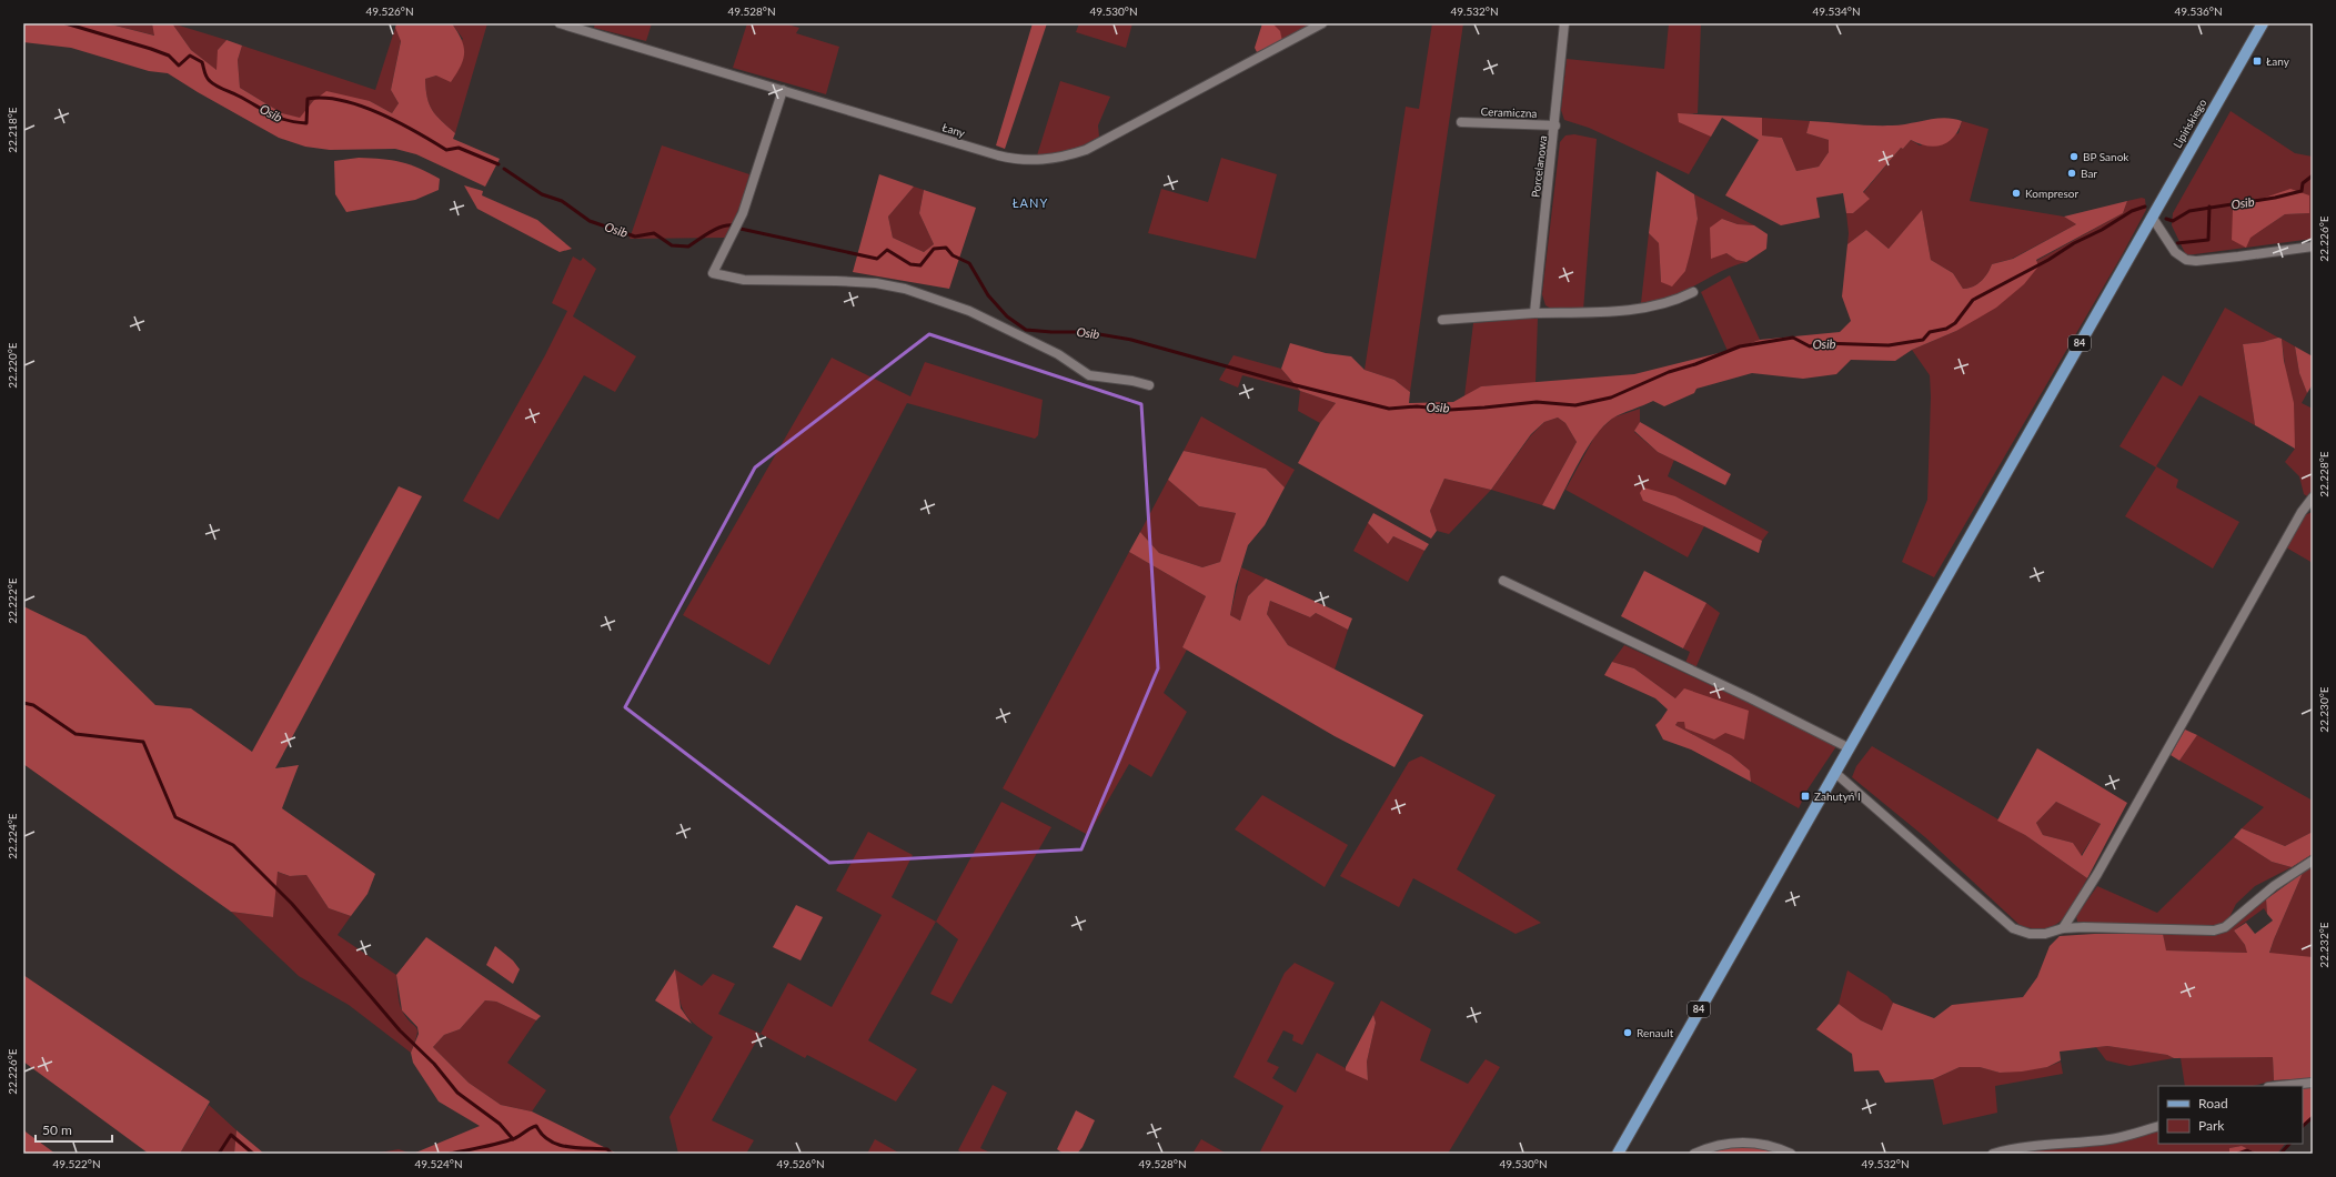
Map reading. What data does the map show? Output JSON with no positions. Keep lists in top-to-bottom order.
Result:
{
  "streets": {
    "main road": ["Lipińskiego", "84"],
    "street": ["Ceramiczna", "Łany", "Porcelanowa"]
  },
  "crossings": [
    ["Ceramiczna", "Porcelanowa"],
    ["Lipińskiego", "84"]
  ],
  "districts": ["ŁANY"],
  "water": ["Osib"],
  "places": {
    "transit": ["Łany", "Zahutyń I"],
    "other": [
      "BP Sanok",
      "Bar",
      "Kompresor",
      "Renault"
    ]
  },
  "legend": ["Road", "Park"],
  "scale_bar": "50 m",
  "coordinates": [
    "49.526°N",
    "49.528°N",
    "49.530°N",
    "49.532°N",
    "49.534°N",
    "49.536°N",
    "22.218°E",
    "22.226°E",
    "22.220°E",
    "22.228°E",
    "22.222°E",
    "22.230°E",
    "22.224°E",
    "22.232°E",
    "49.522°N",
    "49.524°N"
  ]
}
